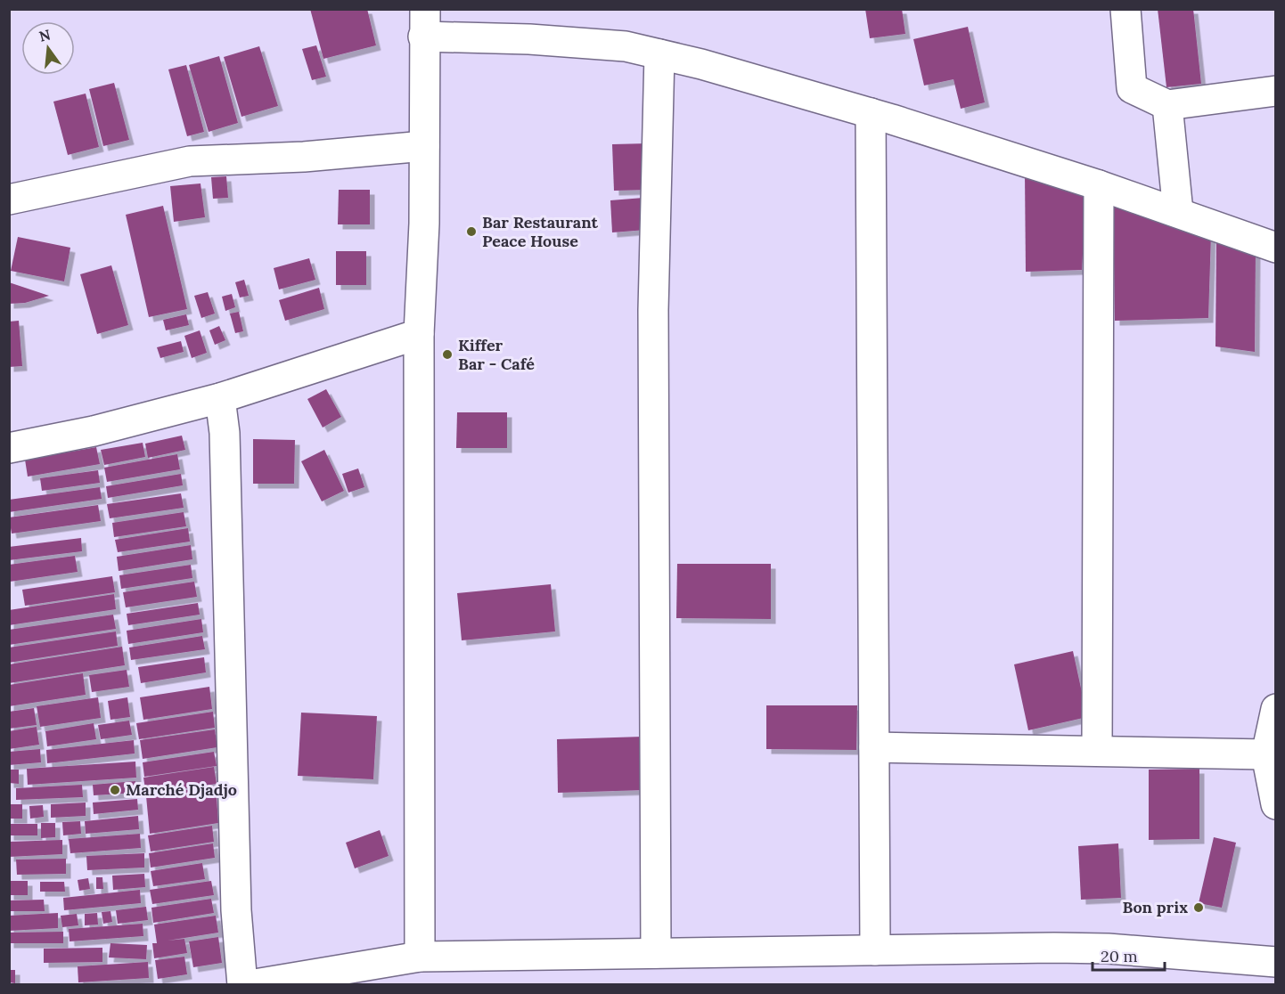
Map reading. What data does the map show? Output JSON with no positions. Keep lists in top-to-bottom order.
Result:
{
  "places": [
    "Bar Restaurant Peace House",
    "Kiffer Bar - Café",
    "Marché Djadjo",
    "Bon prix"
  ],
  "scale_bar": "20 m",
  "north": "top"
}
